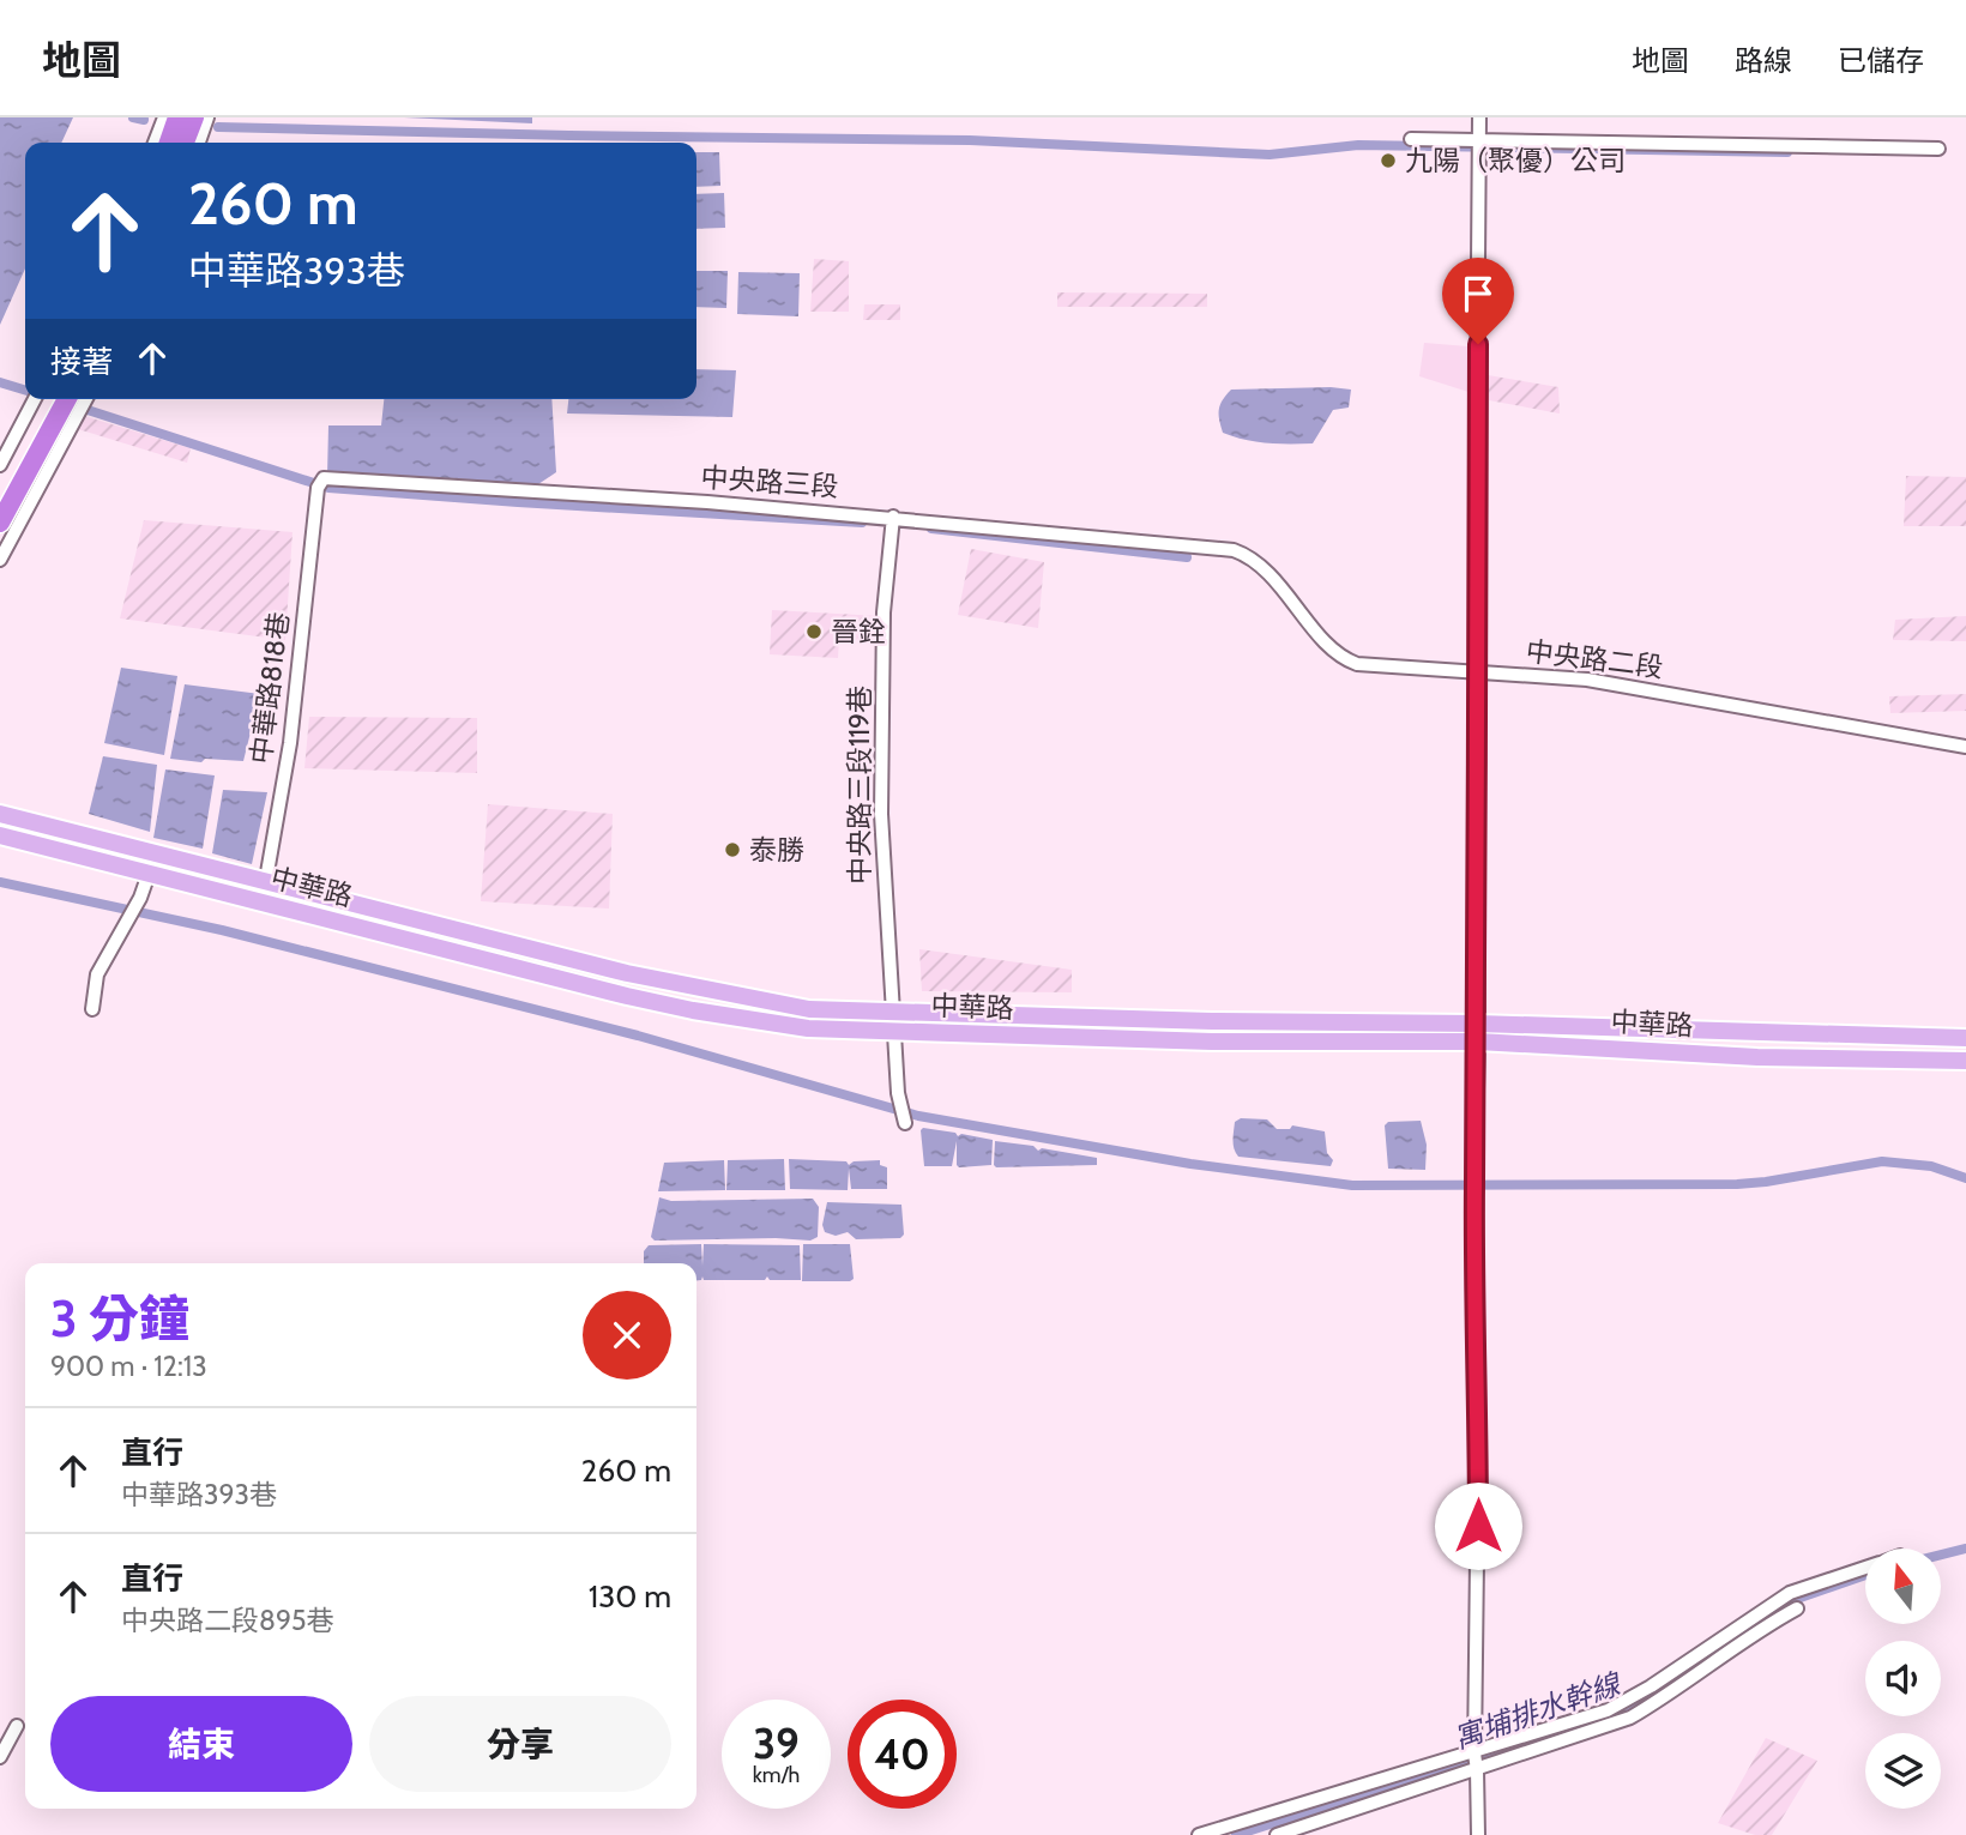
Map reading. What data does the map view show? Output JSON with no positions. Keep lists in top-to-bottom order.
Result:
{
  "streets": {
    "main road": ["中華路"],
    "street": [
      "中央路三段",
      "中央路二段",
      "中華路818巷",
      "中央路三段119巷"
    ]
  },
  "crossings": [
    ["中央路三段", "中央路二段"],
    ["中央路三段", "中華路818巷"],
    ["中央路三段", "中央路三段119巷"],
    ["中華路818巷", "中華路"],
    ["中央路三段119巷", "中華路"]
  ],
  "water": ["寓埔排水幹線"],
  "places": ["九陽（聚優）公司", "晉銓", "泰勝"],
  "north": "top",
  "page": {
    "header": "地圖",
    "nav": ["地圖", "路線", "已儲存"],
    "turn": ["260 m", "中華路393巷"],
    "then": "接著",
    "heading": ["3 分鐘", "900 m · 12:13"],
    "list": [
      {
        "name": "直行",
        "note": "中華路393巷",
        "value": "260 m"
      },
      {
        "name": "直行",
        "note": "中央路二段895巷",
        "value": "130 m"
      }
    ],
    "buttons": ["結束", "分享"],
    "speed": "39 km/h",
    "limit": "40"
  }
}
